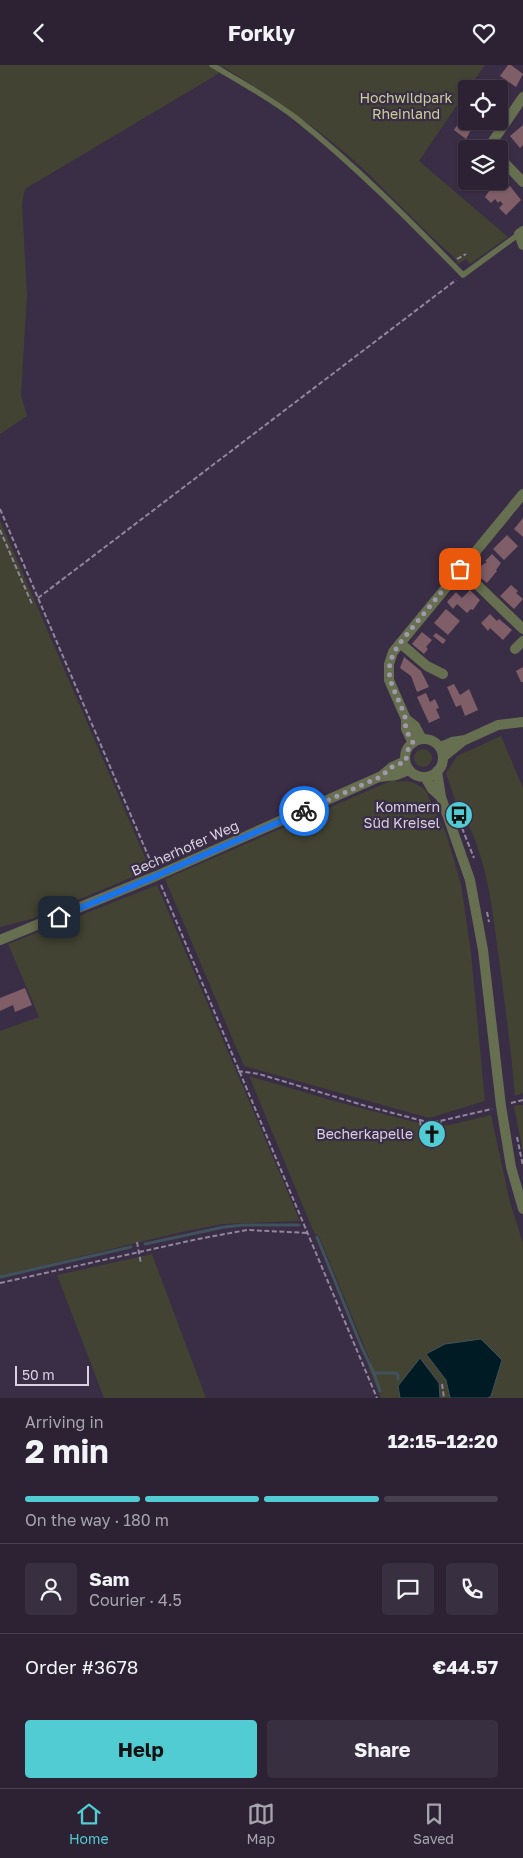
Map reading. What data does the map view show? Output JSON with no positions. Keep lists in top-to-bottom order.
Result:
{
  "streets": {
    "street": ["Becherhofer Weg"]
  },
  "parks": ["Hochwildpark Rheinland"],
  "places": {
    "bus stop": ["Kommern Süd Kreisel"],
    "church": ["Becherkapelle"]
  },
  "scale_bar": "50 m",
  "page": {
    "header": "Forkly",
    "scale": "50 m",
    "heading": ["2 min", "Arriving in", "12:15–12:20"],
    "panel": [
      "Sam",
      "Courier · 4.5",
      "Order #3678",
      "€44.57"
    ],
    "bar": "On the way · 180 m",
    "buttons": ["Help", "Share"],
    "tabs": ["Home", "Map", "Saved"]
  }
}
